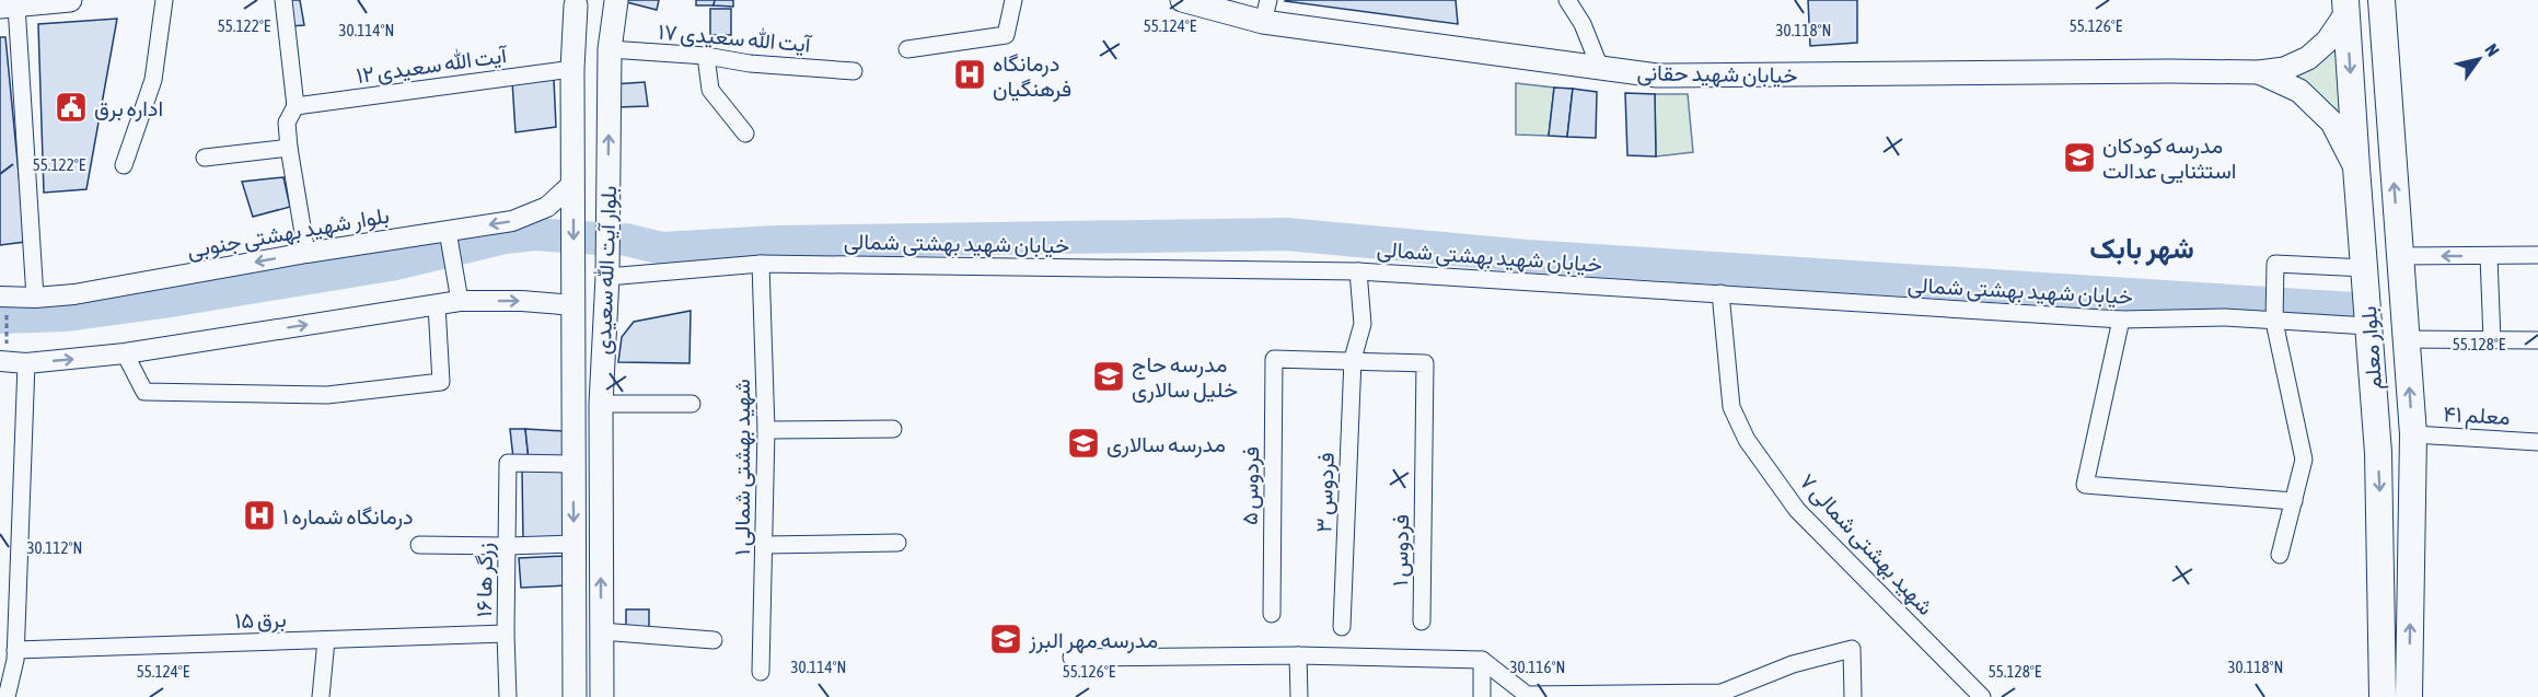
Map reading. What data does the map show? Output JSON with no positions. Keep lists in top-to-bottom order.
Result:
{
  "streets": {
    "main road": ["خیابان شهید حقانی", "بلوار آیت الله سعیدی", "بلوار معلم"],
    "street": [
      "آیت الله سعیدی ۱۷",
      "آیت الله سعیدی ۱۲",
      "بلوار شهید بهشتی جنوبی",
      "خیابان شهید بهشتی شمالی",
      "معلم ۴۱",
      "شهید بهشتی شمالی ۱",
      "فردوس ۵",
      "فردوس ۳",
      "شهید بهشتی شمالی ۷",
      "فردوس ۱",
      "زرگر ها ۱۶",
      "برق ۱۵"
    ]
  },
  "crossings": [
    ["آیت الله سعیدی ۱۷", "بلوار آیت الله سعیدی"],
    ["آیت الله سعیدی ۱۲", "بلوار آیت الله سعیدی"],
    ["بلوار شهید بهشتی جنوبی", "بلوار آیت الله سعیدی"],
    ["خیابان شهید بهشتی شمالی", "بلوار آیت الله سعیدی"],
    ["خیابان شهید بهشتی شمالی", "بلوار معلم"],
    ["خیابان شهید بهشتی شمالی", "شهید بهشتی شمالی ۱"],
    ["خیابان شهید بهشتی شمالی", "فردوس ۳"],
    ["خیابان شهید بهشتی شمالی", "شهید بهشتی شمالی ۷"],
    ["بلوار آیت الله سعیدی", "زرگر ها ۱۶"],
    ["بلوار معلم", "معلم ۴۱"],
    ["فردوس ۵", "فردوس ۳"],
    ["فردوس ۵", "فردوس ۱"],
    ["فردوس ۳", "فردوس ۱"],
    ["زرگر ها ۱۶", "برق ۱۵"]
  ],
  "districts": ["شهر بابک"],
  "places": {
    "hospital": ["درمانگاه فرهنگیان", "درمانگاه شماره ۱"],
    "public building": ["اداره برق"],
    "school or university": [
      "مدرسه کودکان استثنایی عدالت",
      "مدرسه حاج خلیل سالاری",
      "مدرسه سالاری",
      "مدرسه مهر البرز"
    ]
  },
  "north": "top right",
  "coordinates": [
    "55.122°E",
    "55.124°E",
    "55.126°E",
    "30.114°N",
    "30.118°N",
    "55.128°E",
    "30.112°N",
    "30.116°N"
  ]
}
